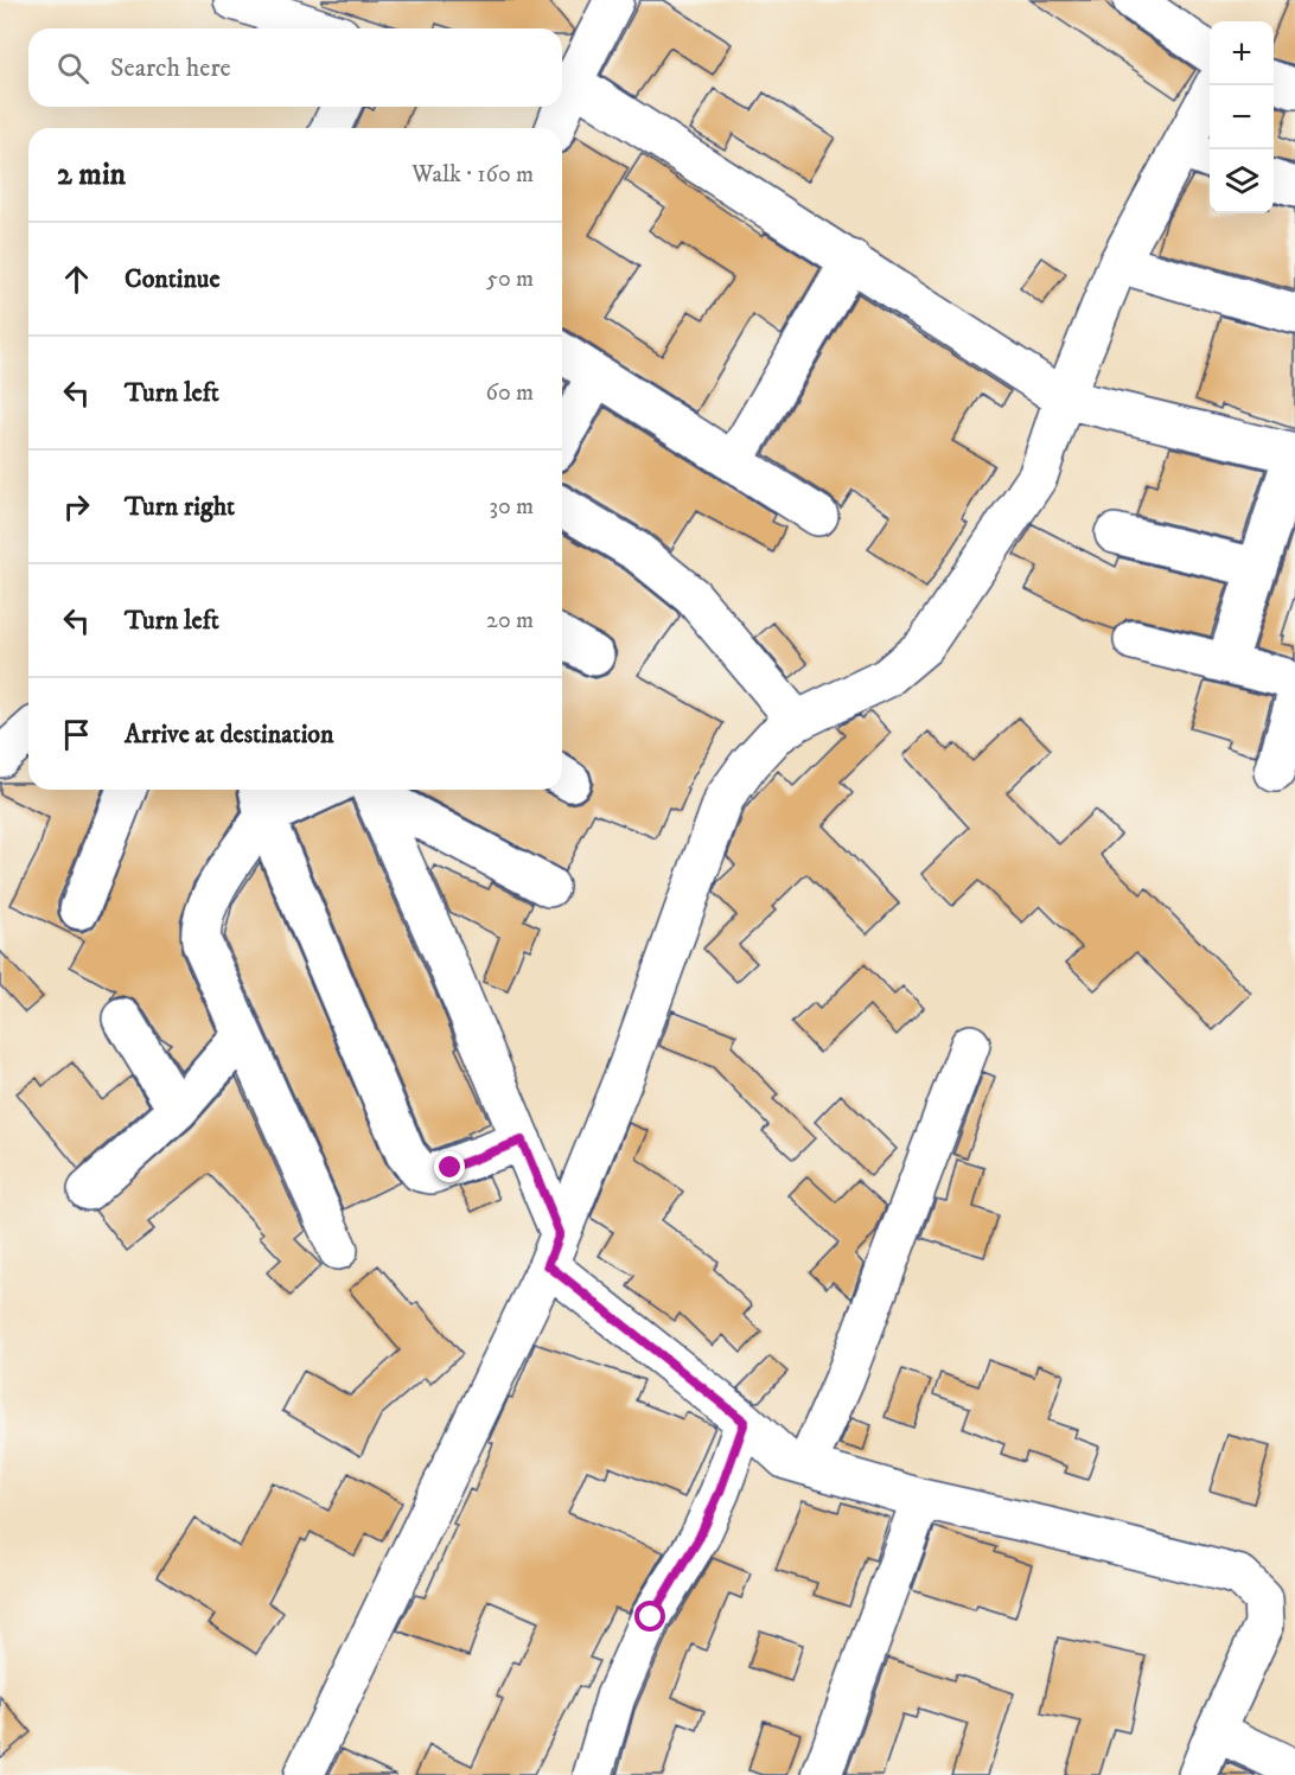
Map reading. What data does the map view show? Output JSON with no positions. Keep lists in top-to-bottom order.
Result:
{
  "page": {
    "map_buttons": ["+", "−"],
    "search": "Search here",
    "heading": ["2 min", "Walk · 160 m"],
    "list": [
      ["Continue", "50 m"],
      ["Turn left", "60 m"],
      ["Turn right", "30 m"],
      ["Turn left", "20 m"],
      "Arrive at destination"
    ]
  }
}
